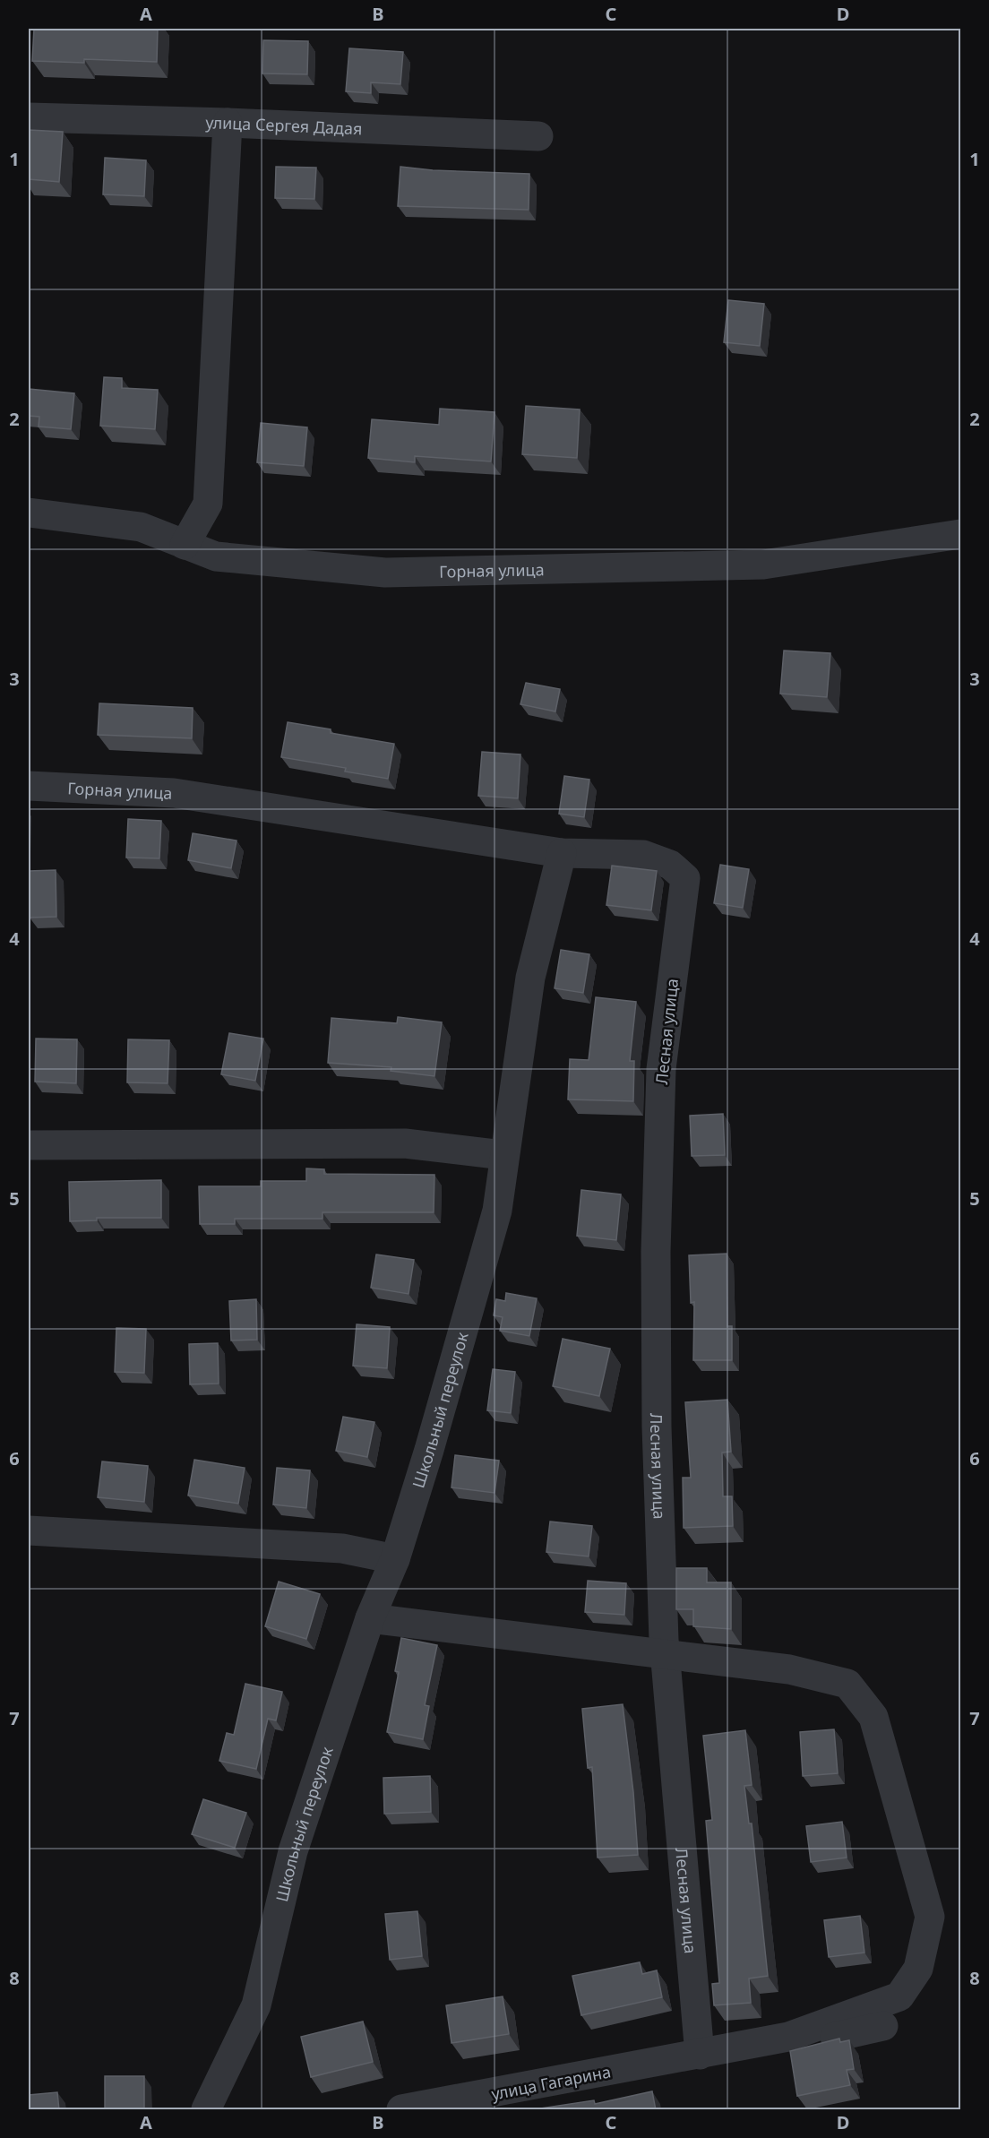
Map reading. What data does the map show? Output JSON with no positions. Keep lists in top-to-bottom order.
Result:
{
  "streets": {
    "street": [
      "улица Сергея Дадая",
      "Горная улица",
      "Лесная улица",
      "Школьный переулок",
      "улица Гагарина"
    ]
  },
  "crossings": [
    ["Горная улица", "Лесная улица"],
    ["Горная улица", "Школьный переулок"],
    ["Лесная улица", "улица Гагарина"]
  ],
  "grid": {
    "columns": [
      "A",
      "B",
      "C",
      "D"
    ],
    "rows": [
      "1",
      "2",
      "3",
      "4",
      "5",
      "6",
      "7",
      "8"
    ]
  }
}
